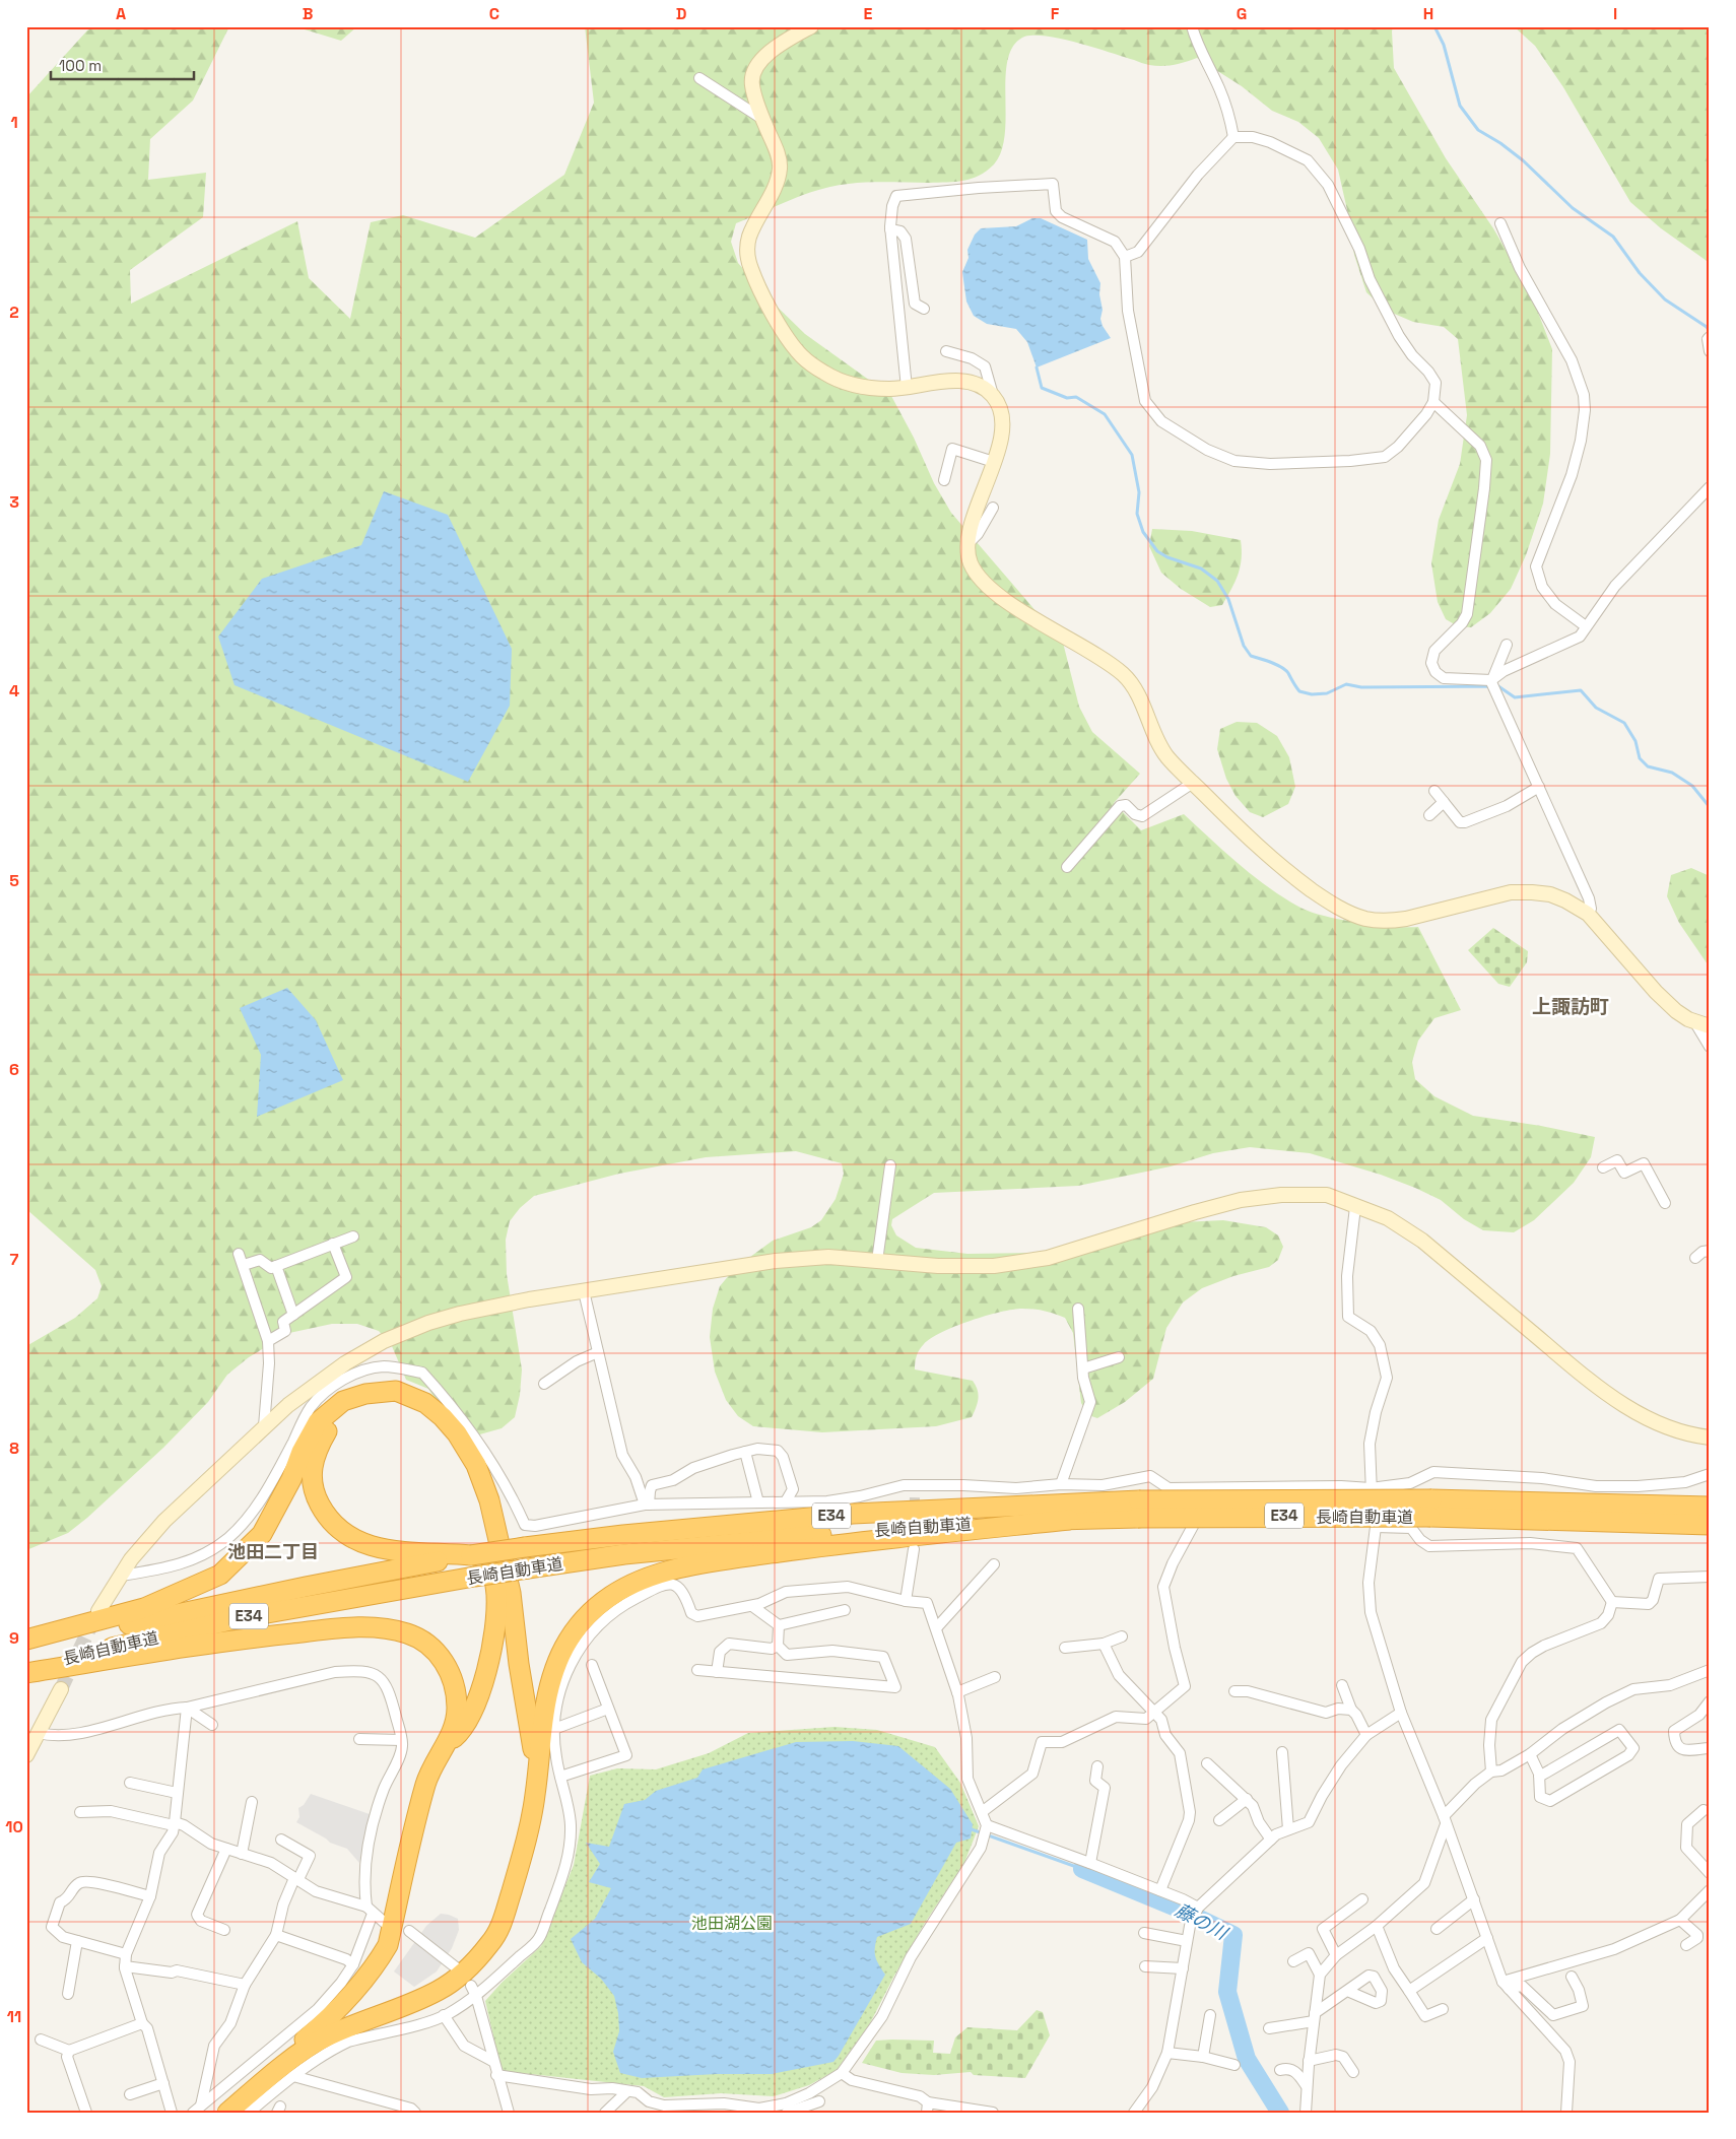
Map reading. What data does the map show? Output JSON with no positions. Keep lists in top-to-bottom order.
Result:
{
  "streets": {
    "highway": ["E34", "長崎自動車道"]
  },
  "districts": ["上諏訪町", "池田二丁目"],
  "water": ["藤の川"],
  "parks": ["池田湖公園"],
  "scale_bar": "100 m",
  "grid": {
    "columns": [
      "A",
      "B",
      "C",
      "D",
      "E",
      "F",
      "G",
      "H",
      "I"
    ],
    "rows": [
      "1",
      "2",
      "3",
      "4",
      "5",
      "6",
      "7",
      "8",
      "9",
      "10",
      "11"
    ]
  }
}
